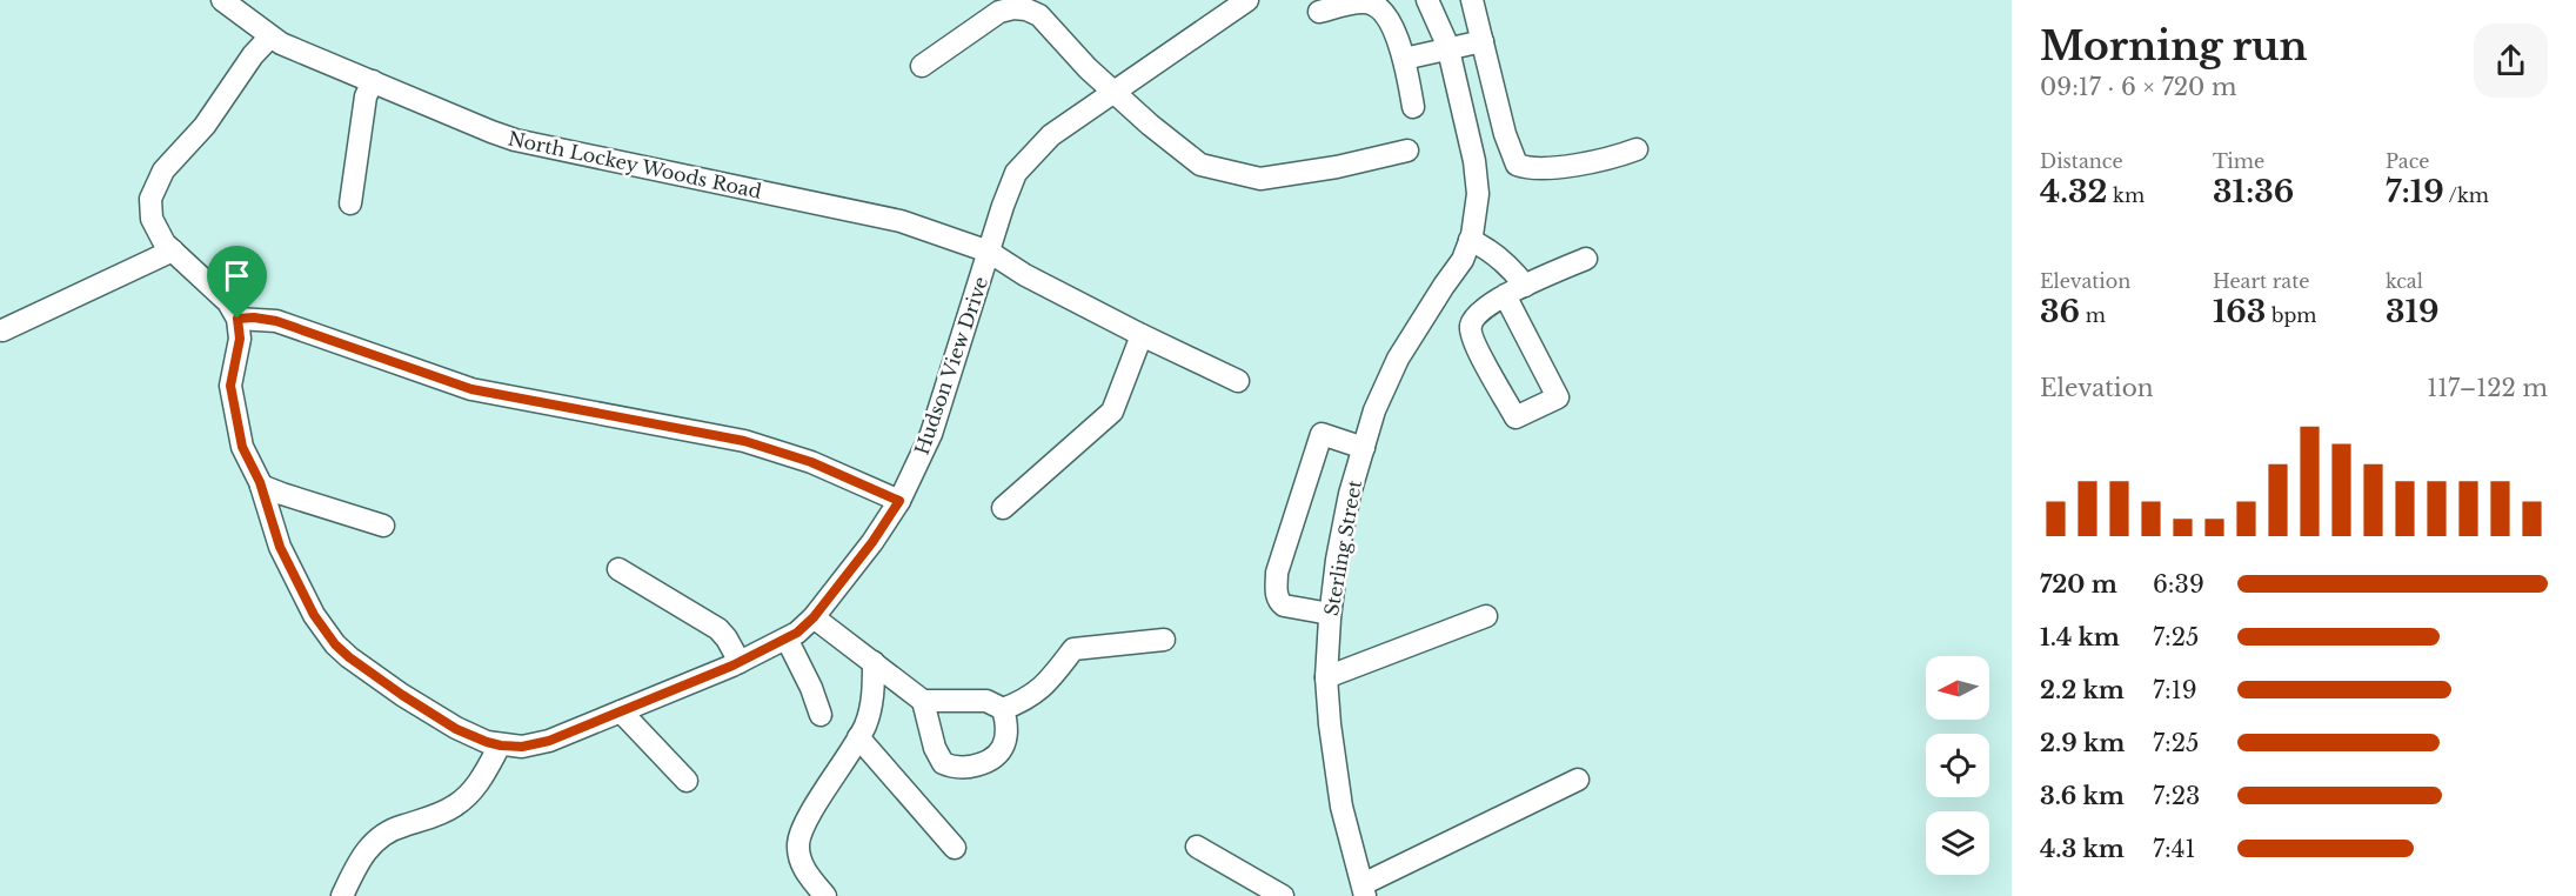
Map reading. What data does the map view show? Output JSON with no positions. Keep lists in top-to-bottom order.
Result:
{
  "streets": {
    "street": ["North Lockey Woods Road", "Hudson View Drive", "Sterling Street"]
  },
  "crossings": [
    ["North Lockey Woods Road", "Hudson View Drive"]
  ],
  "north": "left",
  "page": {
    "heading": ["Morning run", "09:17 · 6 × 720 m"],
    "stats": [
      ["Distance", "4.32 km"],
      ["Time", "31:36"],
      ["Pace", "7:19 /km"],
      ["Elevation", "36 m"],
      ["Heart rate", "163 bpm"],
      ["kcal", "319"]
    ],
    "chart": ["Elevation", "117–122 m"],
    "list": [
      {
        "name": "720 m",
        "note": "6:39"
      },
      {
        "name": "1.4 km",
        "note": "7:25"
      },
      {
        "name": "2.2 km",
        "note": "7:19"
      },
      {
        "name": "2.9 km",
        "note": "7:25"
      },
      {
        "name": "3.6 km",
        "note": "7:23"
      },
      {
        "name": "4.3 km",
        "note": "7:41"
      }
    ]
  }
}
